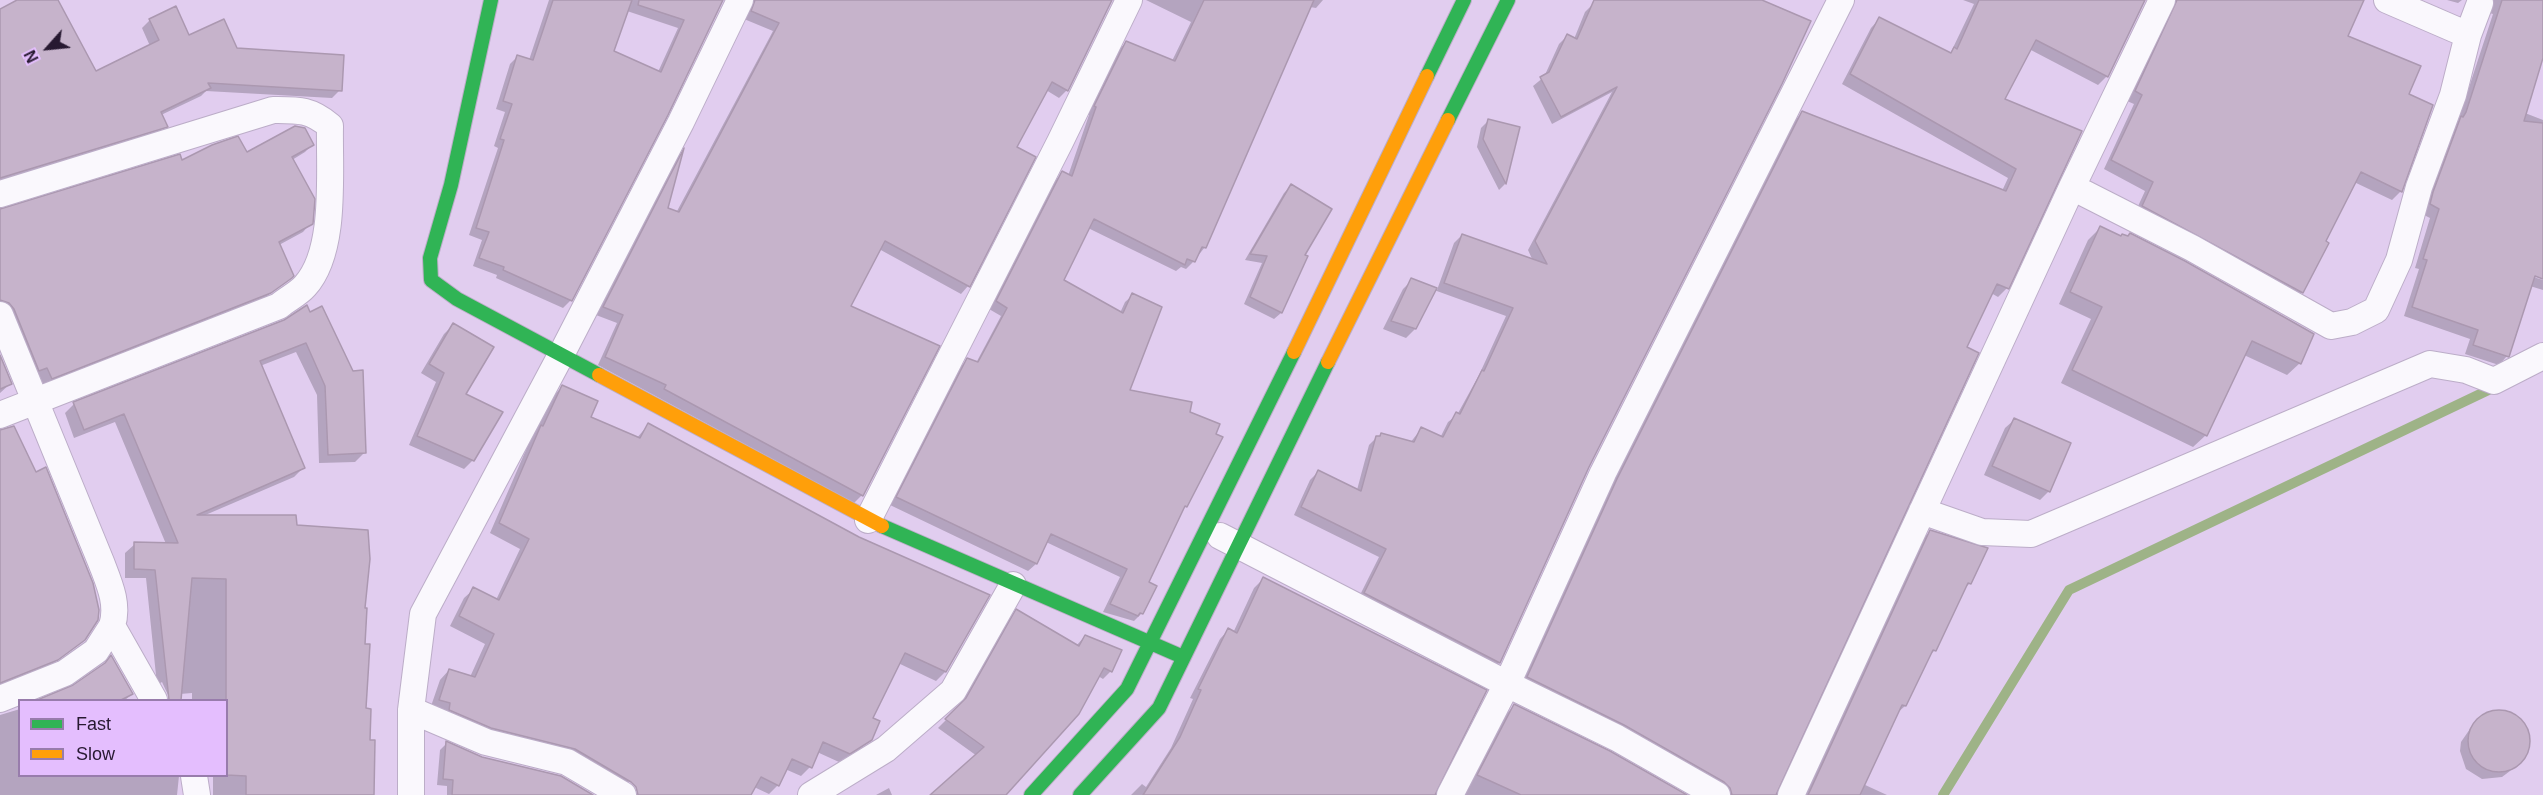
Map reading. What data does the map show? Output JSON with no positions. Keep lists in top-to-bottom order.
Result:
{
  "legend": ["Fast", "Slow"],
  "north": "bottom left"
}
